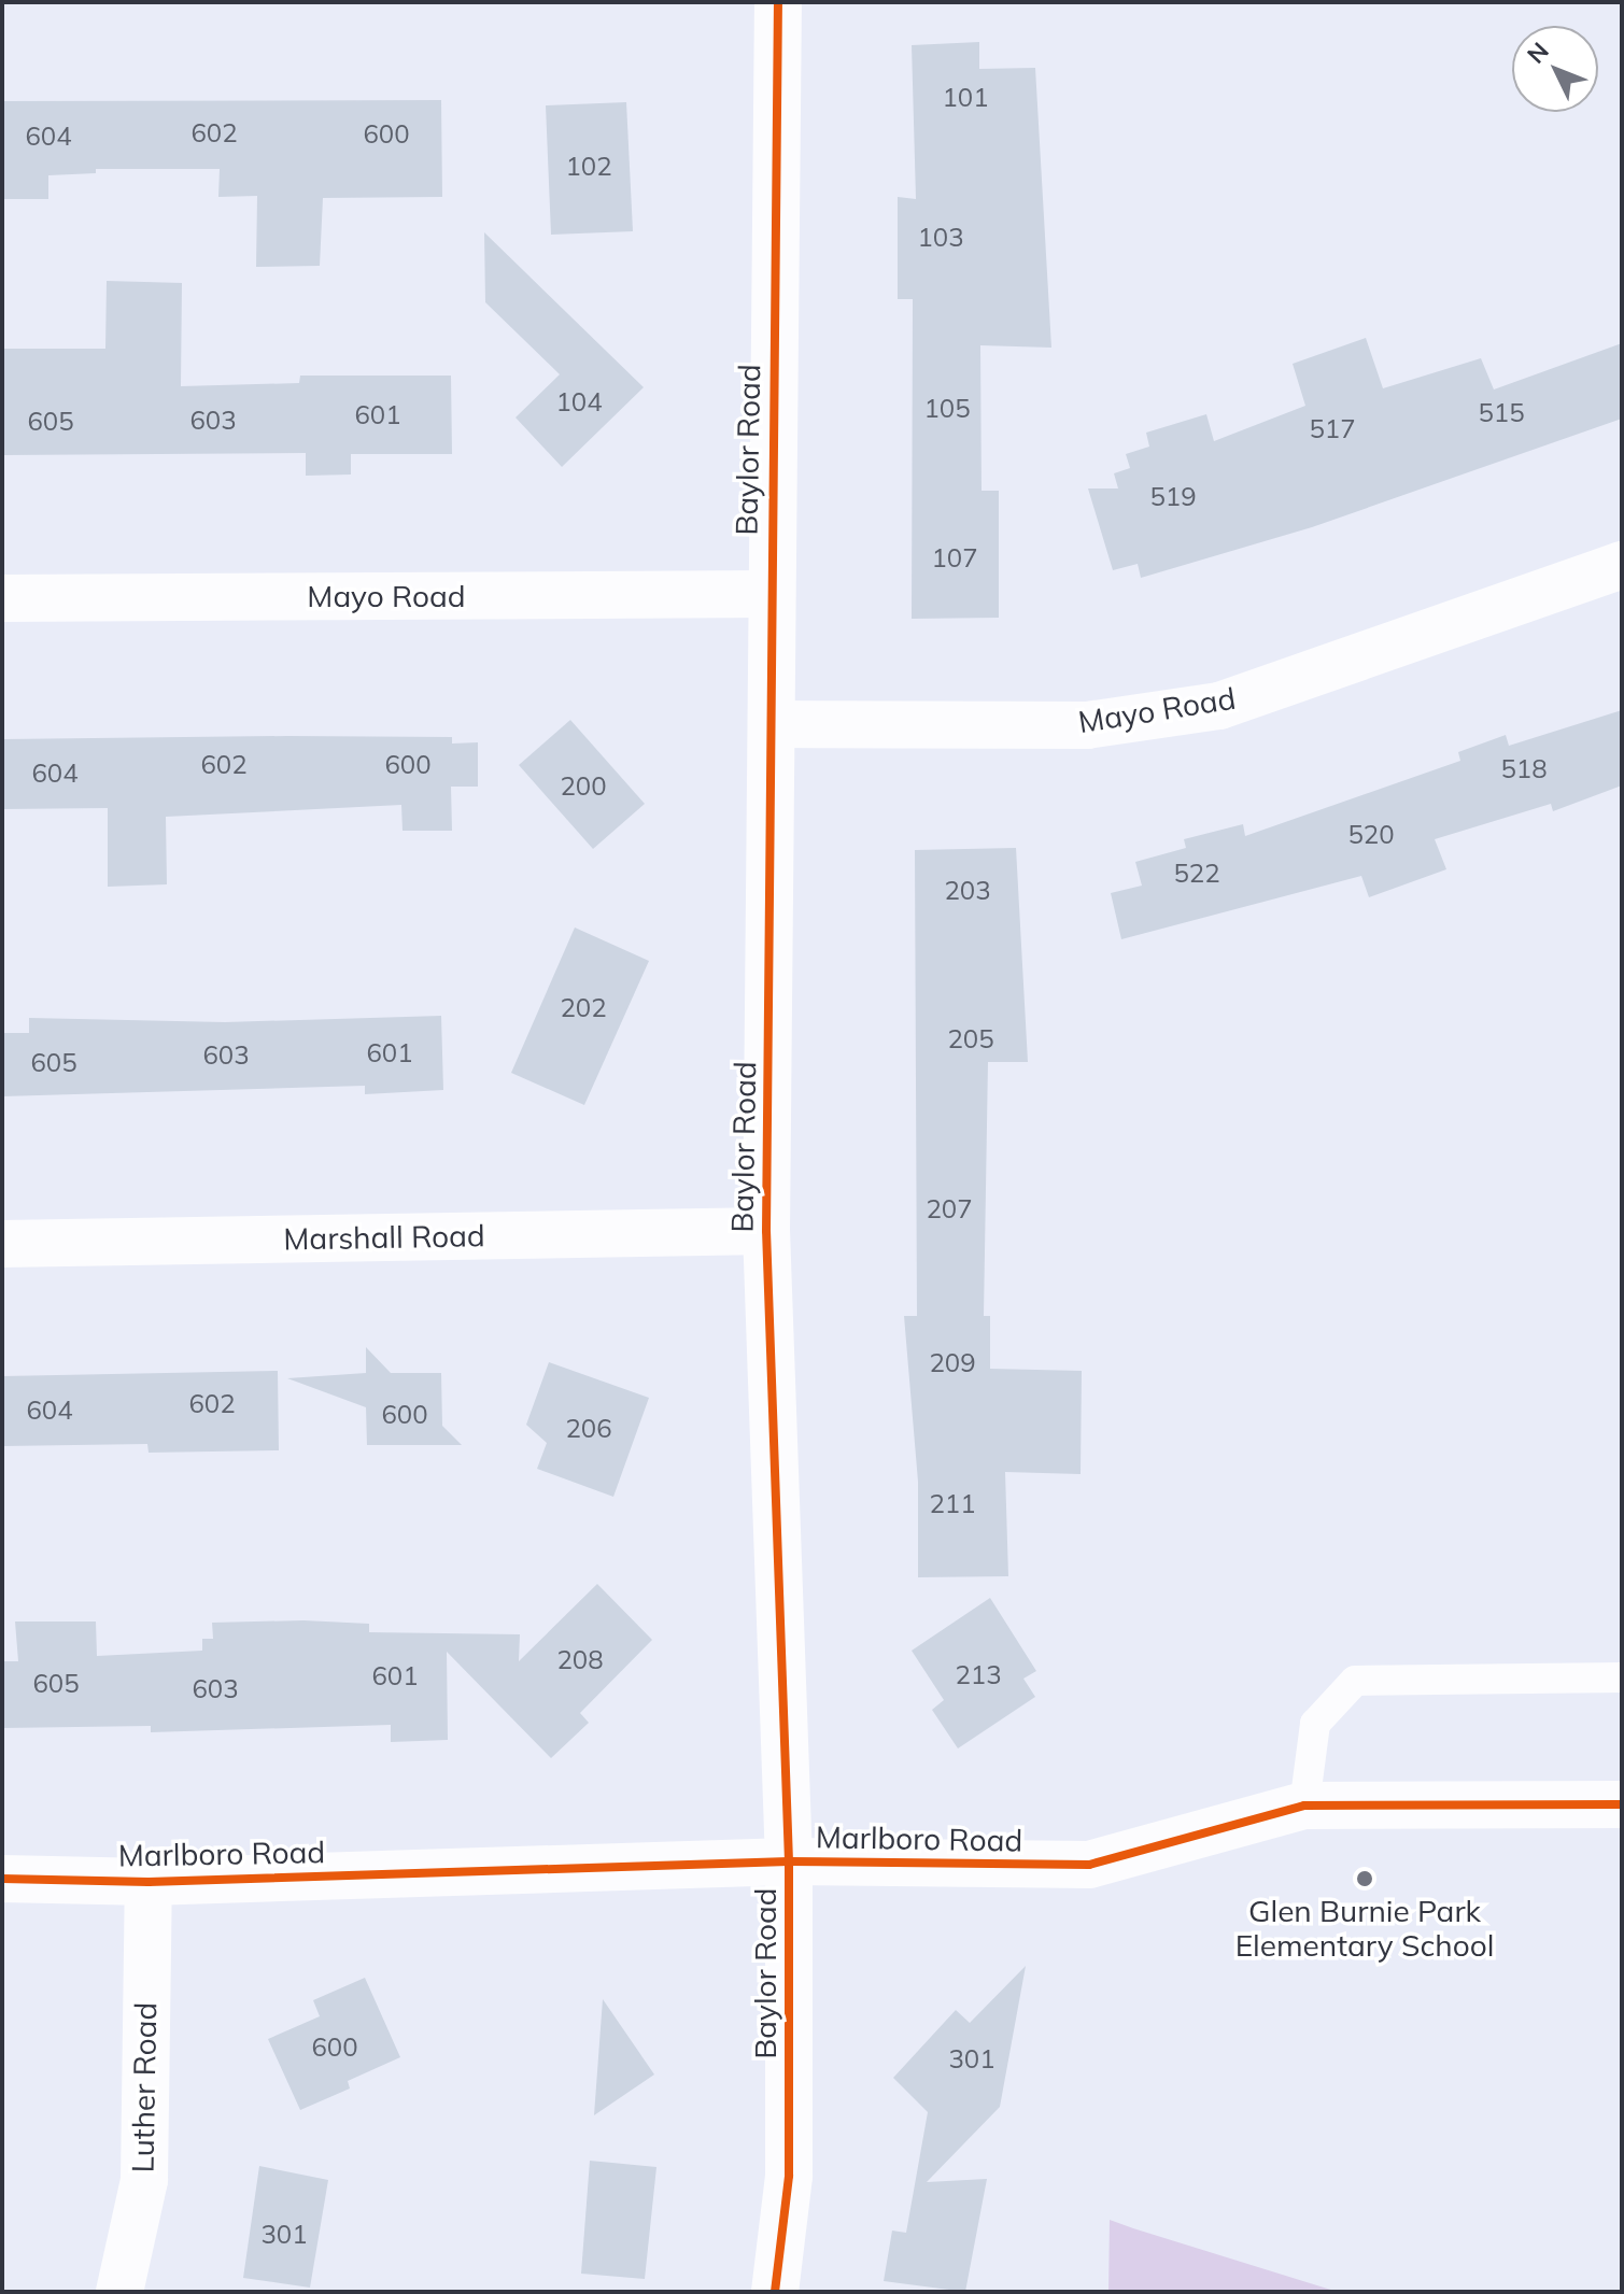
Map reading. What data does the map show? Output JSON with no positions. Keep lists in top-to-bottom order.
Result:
{
  "streets": {
    "street": [
      "Baylor Road",
      "Mayo Road",
      "Marshall Road",
      "Marlboro Road",
      "Luther Road"
    ]
  },
  "crossings": [
    ["Baylor Road", "Mayo Road"],
    ["Baylor Road", "Marshall Road"],
    ["Baylor Road", "Marlboro Road"],
    ["Marlboro Road", "Luther Road"]
  ],
  "places": ["Glen Burnie Park Elementary School"],
  "house_numbers": [
    "101",
    "602",
    "600",
    "604",
    "102",
    "103",
    "104",
    "105",
    "515",
    "601",
    "603",
    "605",
    "517",
    "519",
    "107",
    "602",
    "600",
    "518",
    "604",
    "200",
    "520",
    "522",
    "203",
    "202",
    "205",
    "601",
    "603",
    "605",
    "207",
    "209",
    "602",
    "604",
    "600",
    "206",
    "211",
    "208",
    "213",
    "601",
    "605",
    "603",
    "600",
    "301",
    "301"
  ],
  "north": "top left"
}
